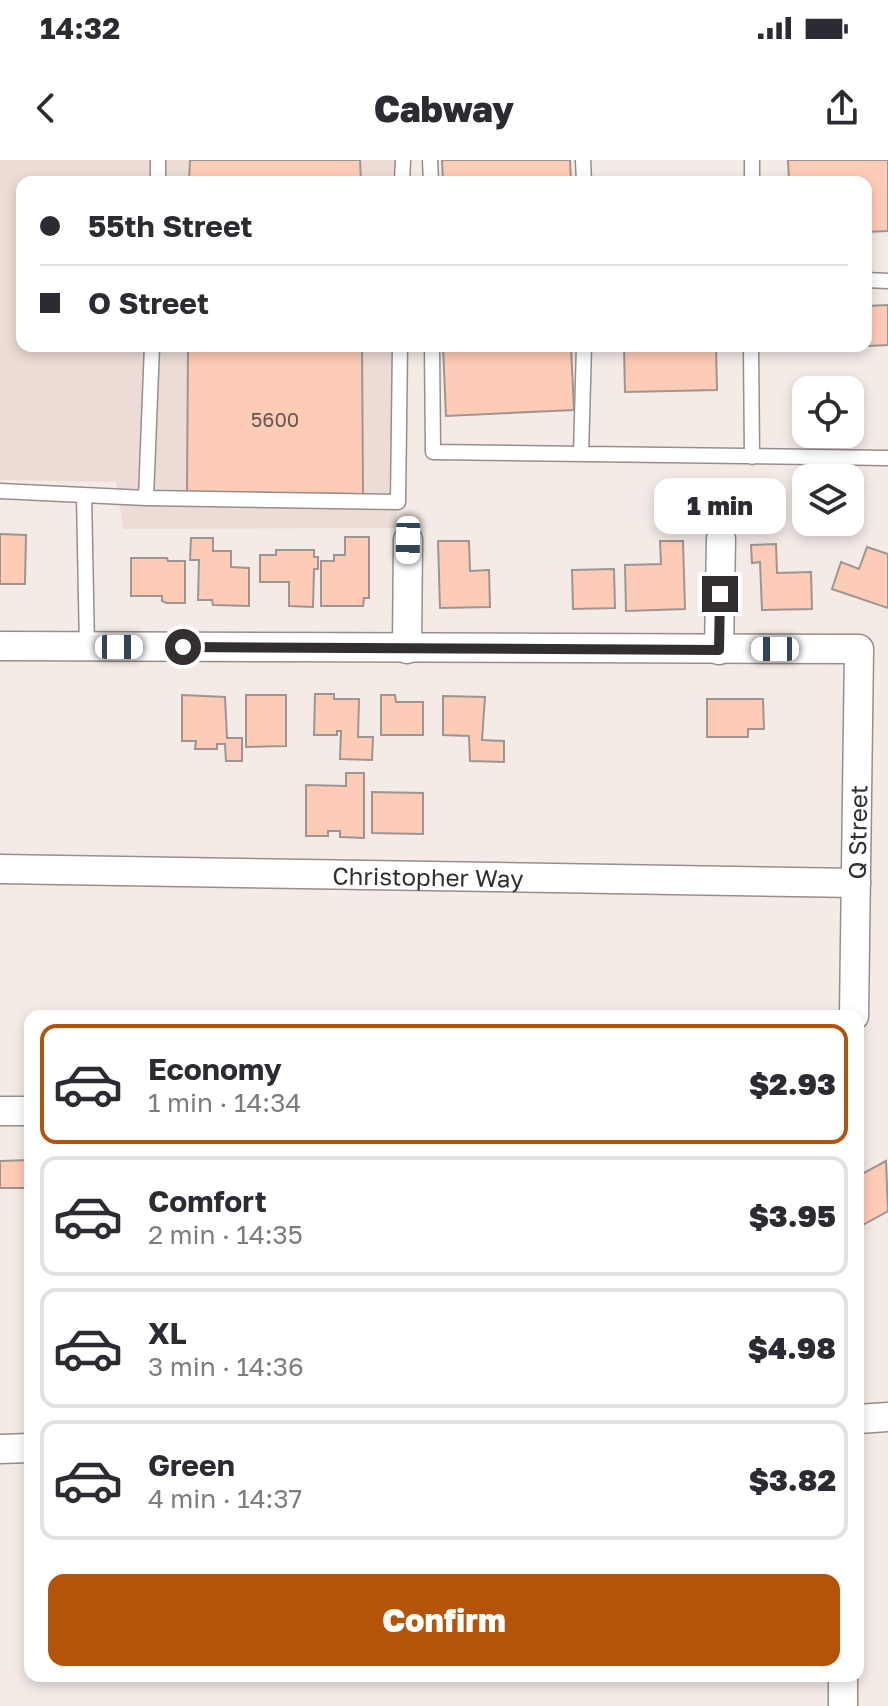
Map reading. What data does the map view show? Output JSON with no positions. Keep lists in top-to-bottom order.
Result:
{
  "streets": {
    "street": ["Q Street", "Christopher Way"]
  },
  "crossings": [
    ["Q Street", "Christopher Way"]
  ],
  "house_numbers": ["5600"],
  "page": {
    "status": "14:32",
    "header": "Cabway",
    "banner": ["55th Street", "O Street"],
    "bubble": "1 min",
    "list": [
      {
        "name": "Economy",
        "note": "1 min · 14:34",
        "value": "$2.93"
      },
      {
        "name": "Comfort",
        "note": "2 min · 14:35",
        "value": "$3.95"
      },
      {
        "name": "XL",
        "note": "3 min · 14:36",
        "value": "$4.98"
      },
      {
        "name": "Green",
        "note": "4 min · 14:37",
        "value": "$3.82"
      }
    ],
    "buttons": "Confirm"
  }
}
